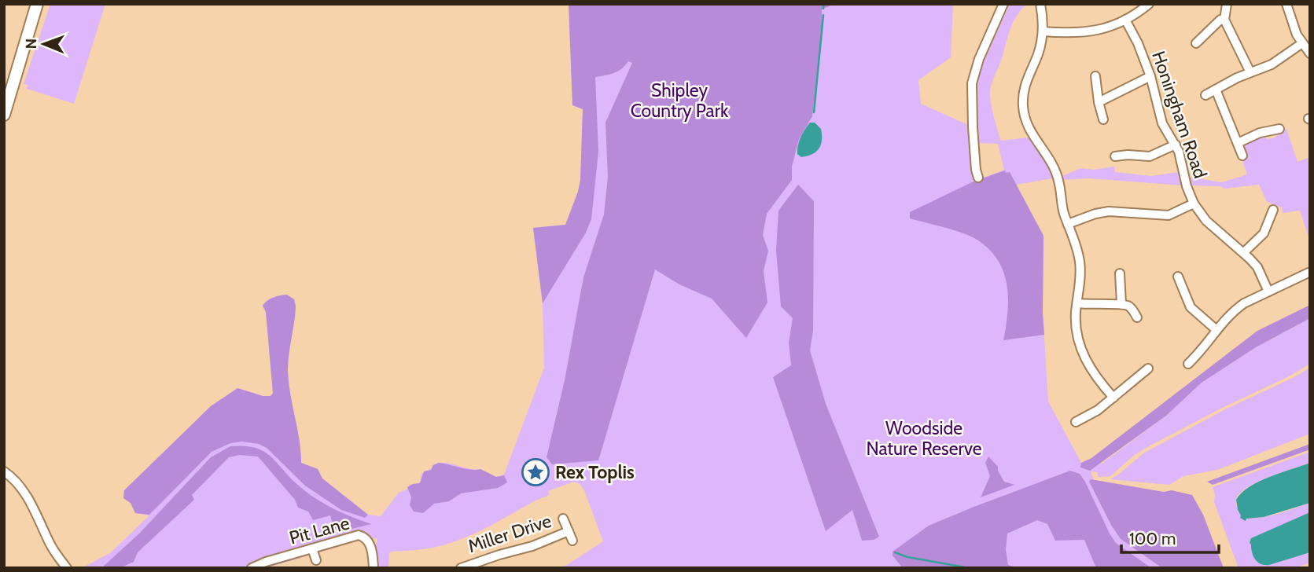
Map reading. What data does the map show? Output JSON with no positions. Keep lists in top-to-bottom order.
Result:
{
  "streets": {
    "street": ["Honingham Road", "Pit Lane", "Miller Drive"]
  },
  "parks": ["Shipley Country Park", "Woodside Nature Reserve"],
  "places": {
    "place": ["Rex Toplis"]
  },
  "scale_bar": "100 m",
  "north": "left"
}
